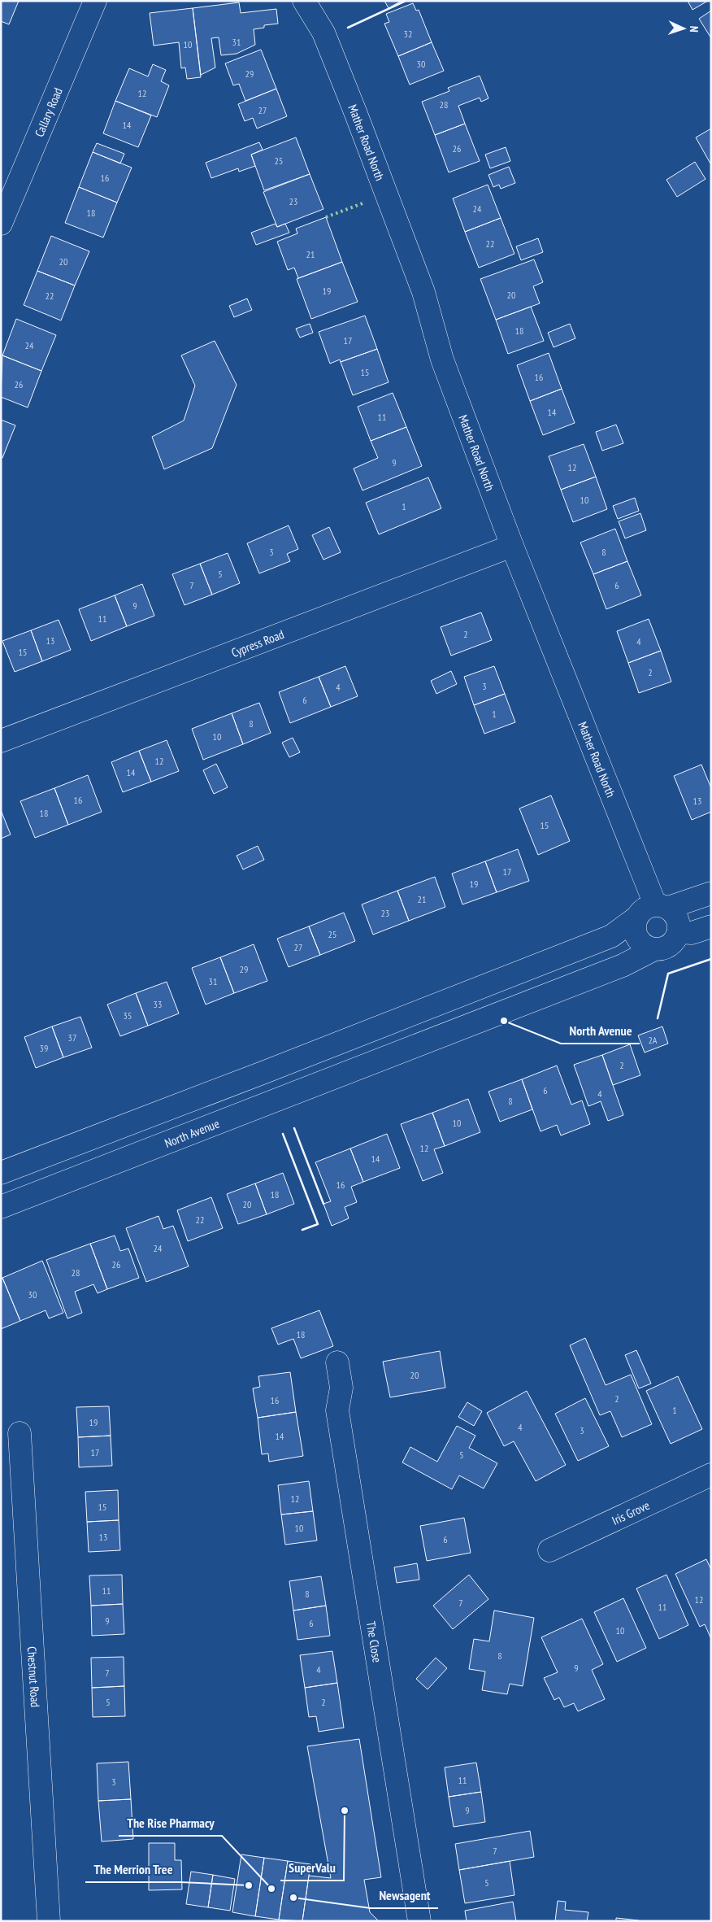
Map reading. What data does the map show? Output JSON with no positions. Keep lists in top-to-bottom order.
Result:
{
  "streets": {
    "street": [
      "Callary Road",
      "Mather Road North",
      "Cypress Road",
      "North Avenue",
      "Iris Grove",
      "The Close",
      "Chestnut Road"
    ]
  },
  "crossings": [
    ["Mather Road North", "Cypress Road"],
    ["Mather Road North", "North Avenue"]
  ],
  "places": [
    "North Avenue",
    "SuperValu",
    "The Merrion Tree",
    "The Rise Pharmacy",
    "Newsagent"
  ],
  "house_numbers": [
    "32",
    "31",
    "10",
    "30",
    "29",
    "12",
    "28",
    "27",
    "14",
    "26",
    "25",
    "16",
    "23",
    "24",
    "18",
    "22",
    "21",
    "20",
    "19",
    "20",
    "22",
    "18",
    "17",
    "24",
    "15",
    "16",
    "26",
    "14",
    "11",
    "9",
    "12",
    "10",
    "1",
    "3",
    "8",
    "5",
    "7",
    "6",
    "9",
    "11",
    "2",
    "13",
    "4",
    "15",
    "2",
    "3",
    "4",
    "6",
    "1",
    "8",
    "10",
    "12",
    "14",
    "16",
    "13",
    "18",
    "15",
    "17",
    "19",
    "21",
    "23",
    "25",
    "27",
    "29",
    "31",
    "33",
    "35",
    "37",
    "2A",
    "39",
    "2",
    "6",
    "4",
    "8",
    "10",
    "12",
    "14",
    "16",
    "18",
    "20",
    "22",
    "24",
    "26",
    "28",
    "30",
    "18",
    "20",
    "2",
    "16",
    "1",
    "19",
    "4",
    "3",
    "14",
    "17",
    "5",
    "12",
    "15",
    "10",
    "13",
    "6",
    "11",
    "8",
    "12",
    "7",
    "11",
    "9",
    "6",
    "10",
    "8",
    "9",
    "4",
    "7",
    "5",
    "2",
    "11",
    "3",
    "9",
    "7",
    "5"
  ],
  "north": "right"
}
